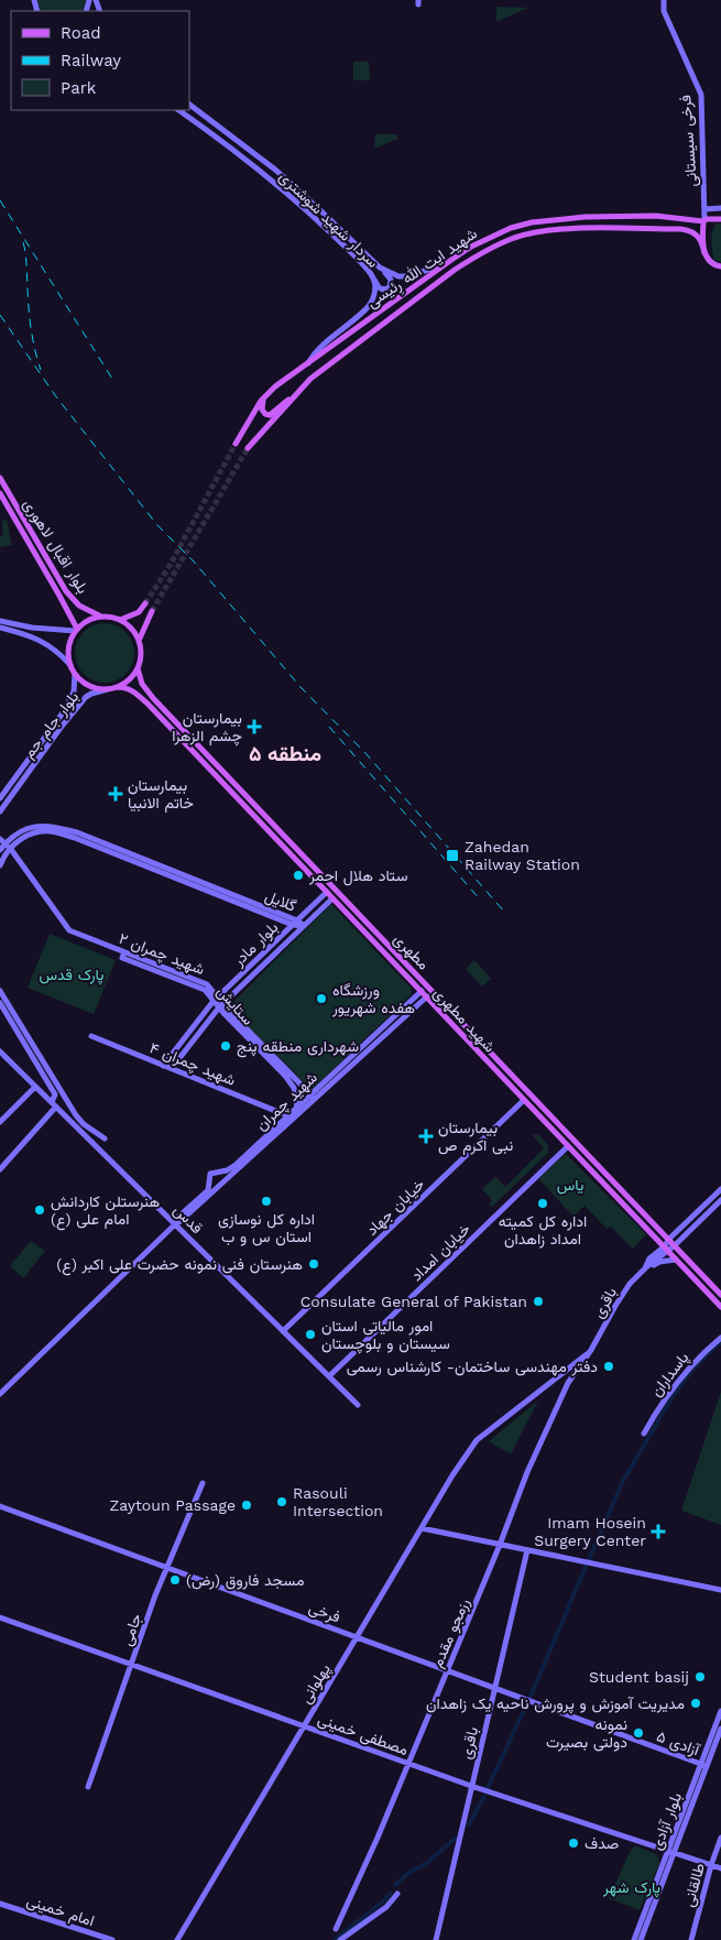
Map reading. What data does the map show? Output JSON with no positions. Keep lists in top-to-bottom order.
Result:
{
  "streets": {
    "main road": [
      "شهید ایت الله رِئیسی",
      "بلوار اقبال لاهوری",
      "مطهری",
      "شهید مطهری"
    ],
    "street": [
      "فرخی سیستانی",
      "سردار شهید شوشتری",
      "بلوار جام جم",
      "گلایل",
      "بلوار مادر",
      "شهید چمران ۲",
      "ستایش",
      "شهید چمران ۴",
      "شهید چمران",
      "خیابان جهاد",
      "قدس",
      "خیابان امداد",
      "باقری",
      "پاسداران",
      "فرخی",
      "جامی",
      "رزمجو مقدم",
      "پهلوانی",
      "مصطفی خمینی",
      "آزادی ۵",
      "بلوار آزادی",
      "طالقانی",
      "امام خمینی"
    ]
  },
  "crossings": [
    ["فرخی سیستانی", "شهید ایت الله رِئیسی"],
    ["سردار شهید شوشتری", "شهید ایت الله رِئیسی"],
    ["بلوار اقبال لاهوری", "بلوار جام جم"],
    ["بلوار اقبال لاهوری", "مطهری"],
    ["بلوار اقبال لاهوری", "شهید مطهری"],
    ["بلوار جام جم", "مطهری"],
    ["بلوار جام جم", "شهید مطهری"],
    ["گلایل", "بلوار مادر"],
    ["گلایل", "شهید چمران ۲"],
    ["بلوار مادر", "ستایش"],
    ["بلوار مادر", "شهید مطهری"],
    ["بلوار مادر", "شهید چمران ۴"],
    ["مطهری", "شهید مطهری"],
    ["مطهری", "باقری"],
    ["شهید چمران ۲", "ستایش"],
    ["ستایش", "شهید چمران"],
    ["شهید مطهری", "شهید چمران"],
    ["شهید مطهری", "خیابان جهاد"],
    ["شهید مطهری", "خیابان امداد"],
    ["شهید مطهری", "باقری"],
    ["شهید چمران", "قدس"],
    ["خیابان جهاد", "قدس"],
    ["قدس", "خیابان امداد"],
    ["باقری", "فرخی"],
    ["باقری", "رزمجو مقدم"],
    ["باقری", "پهلوانی"],
    ["باقری", "مصطفی خمینی"],
    ["فرخی", "جامی"],
    ["فرخی", "رزمجو مقدم"],
    ["فرخی", "پهلوانی"],
    ["فرخی", "آزادی ۵"],
    ["جامی", "مصطفی خمینی"],
    ["رزمجو مقدم", "پهلوانی"],
    ["رزمجو مقدم", "مصطفی خمینی"],
    ["پهلوانی", "مصطفی خمینی"],
    ["مصطفی خمینی", "بلوار آزادی"],
    ["مصطفی خمینی", "طالقانی"],
    ["آزادی ۵", "بلوار آزادی"]
  ],
  "districts": ["منطقه ۵"],
  "parks": ["پارک قدس", "یاس", "پارک شهر"],
  "places": {
    "health": [
      "بیمارستان چشم الزهرا",
      "بیمارستان خاتم الانبیا",
      "بیمارستان نبی اکرم ص",
      "Imam Hosein Surgery Center"
    ],
    "transit": ["Zahedan Railway Station"],
    "other": [
      "ستاد هلال احمر",
      "ورزشگاه هفده شهریور",
      "شهرداری منطقه پنج",
      "اداره کل نوسازی استان س و ب",
      "اداره کل کمیته امداد زاهدان",
      "هنرستلن کاردانش امام علی (ع)",
      "هنرستان فنی نمونه حضرت علی اکبر (ع)",
      "Consulate General of Pakistan",
      "امور مالیاتی استان سیستان و بلوچستان",
      "دفتر مهندسی ساختمان- کارشناس رسمی",
      "Rasouli Intersection",
      "Zaytoun Passage",
      "مسجد فاروق (رض)",
      "Student basij",
      "مدیریت آموزش و پرورش ناحیه یک زاهدان",
      "نمونه دولتی بصیرت",
      "صدف"
    ]
  },
  "legend": ["Road", "Railway", "Park"]
}
